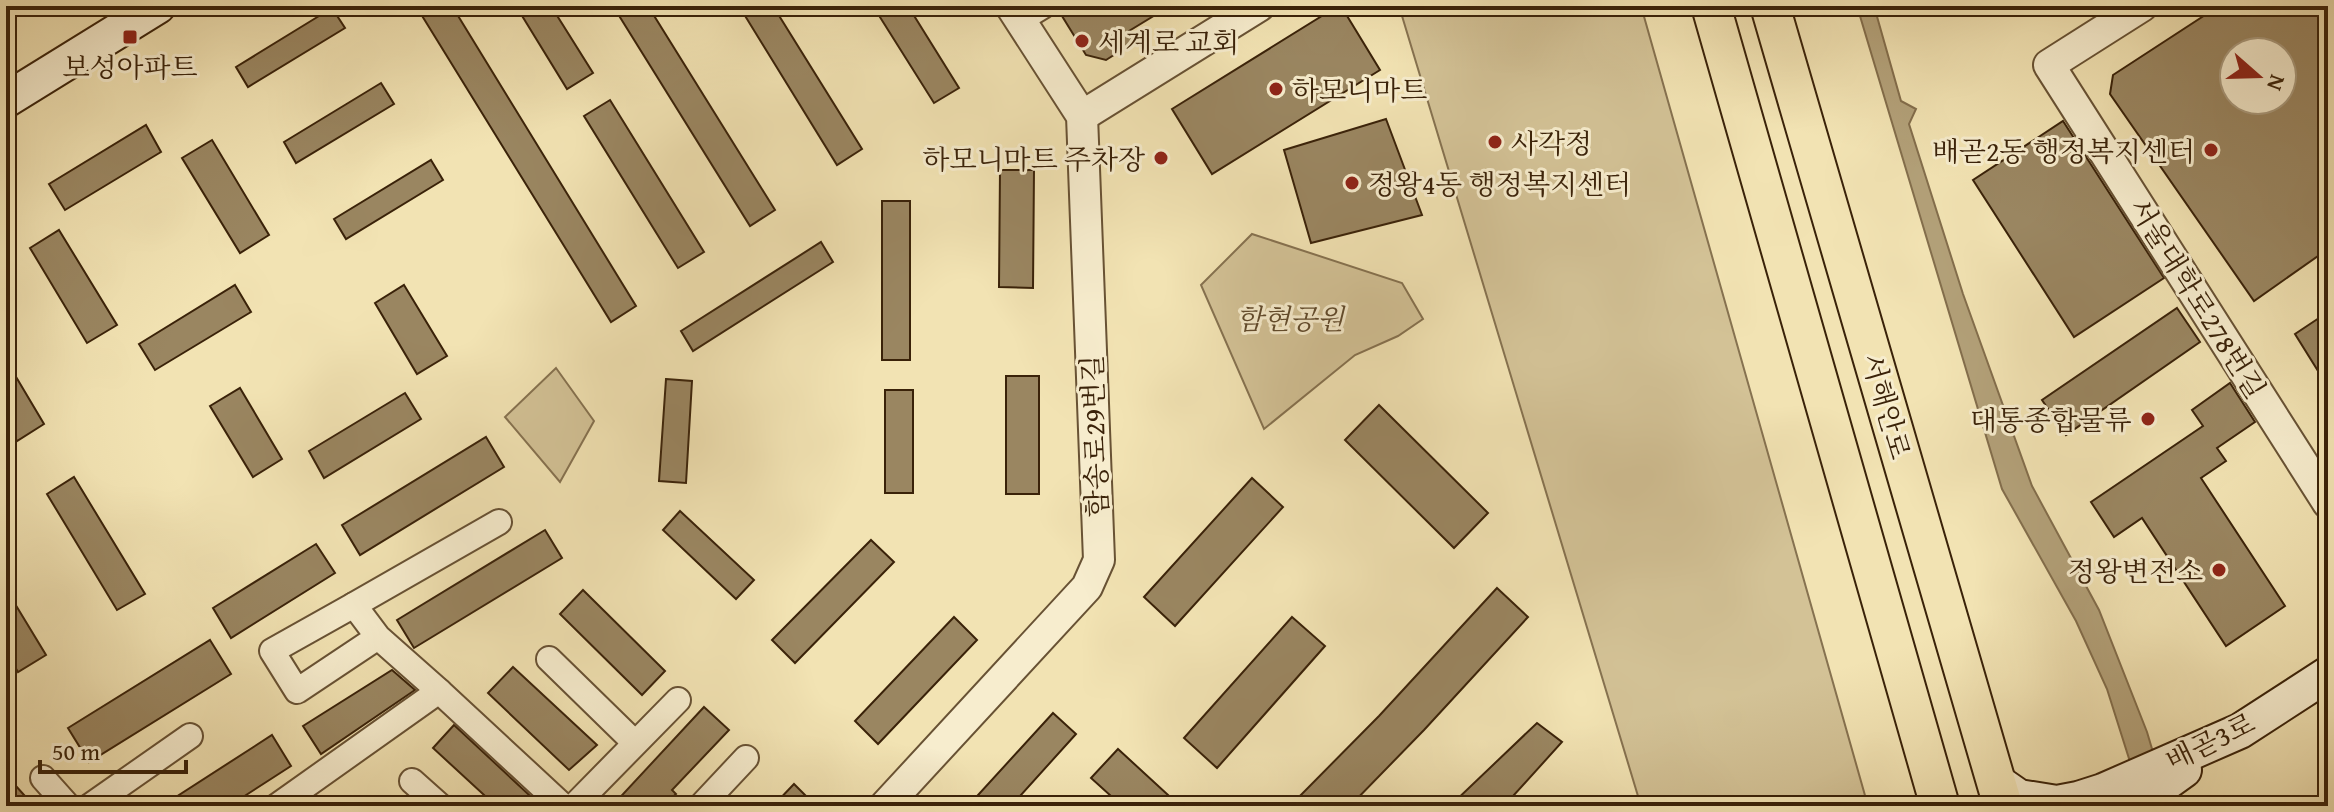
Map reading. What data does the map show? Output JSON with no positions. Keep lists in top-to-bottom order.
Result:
{
  "streets": {
    "main road": ["서해안로", "배곧3로"],
    "street": ["서울대학로278번길", "함송로29번길"]
  },
  "crossings": [
    ["서해안로", "배곧3로"]
  ],
  "parks": ["함현공원"],
  "places": {
    "transit": ["보성아파트"],
    "other": [
      "세계로 교회",
      "하모니마트",
      "사각정",
      "배곧2동 행정복지센터",
      "하모니마트 주차장",
      "정왕4동 행정복지센터",
      "대통종합물류",
      "정왕변전소"
    ]
  },
  "scale_bar": "50 m",
  "north": "right"
}
